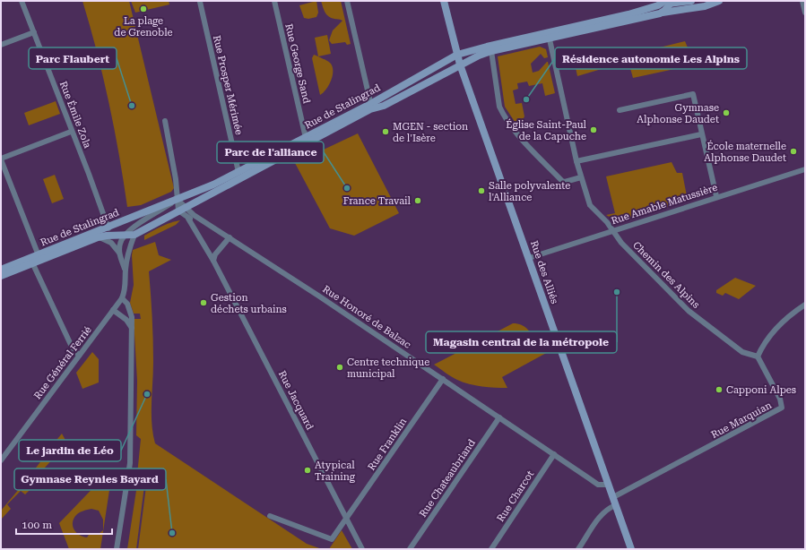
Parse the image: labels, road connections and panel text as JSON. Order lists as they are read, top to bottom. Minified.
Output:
{"streets":{"street":["Rue George Sand","Rue Prosper Mérimée","Rue de Stalingrad","Rue Émile Zola","Rue Amable Matussière","Rue des Alliés","Chemin des Alpins","Rue Honoré de Balzac","Rue Général Ferrié","Rue Jacquard","Rue Marquian","Rue Franklin","Rue Chateaubriand","Rue Charcot"]},"crossings":[["Rue George Sand","Rue de Stalingrad"],["Rue Prosper Mérimée","Rue de Stalingrad"],["Rue de Stalingrad","Rue Émile Zola"],["Rue de Stalingrad","Rue des Alliés"],["Rue de Stalingrad","Rue Honoré de Balzac"],["Rue de Stalingrad","Rue Général Ferrié"],["Rue Amable Matussière","Rue des Alliés"],["Rue Amable Matussière","Chemin des Alpins"],["Rue des Alliés","Rue Honoré de Balzac"],["Rue des Alliés","Rue Marquian"],["Chemin des Alpins","Rue Marquian"],["Rue Honoré de Balzac","Rue Jacquard"],["Rue Honoré de Balzac","Rue Franklin"],["Rue Honoré de Balzac","Rue Chateaubriand"],["Rue Honoré de Balzac","Rue Charcot"],["Rue Jacquard","Rue Franklin"]],"places":["La plage de Grenoble","Résidence autonomie Les Alpins","Parc Flaubert","Gymnase Alphonse Daudet","Église Saint-Paul de la Capuche","MGEN - section de l'Isère","École maternelle Alphonse Daudet","Parc de l'alliance","Salle polyvalente l'Alliance","France Travail","Magasin central de la métropole","Gestion déchets urbains","Centre technique municipal","Capponi Alpes","Le jardin de Léo","Atypical Training","Gymnase Reynies Bayard"],"scale_bar":"100 m"}
